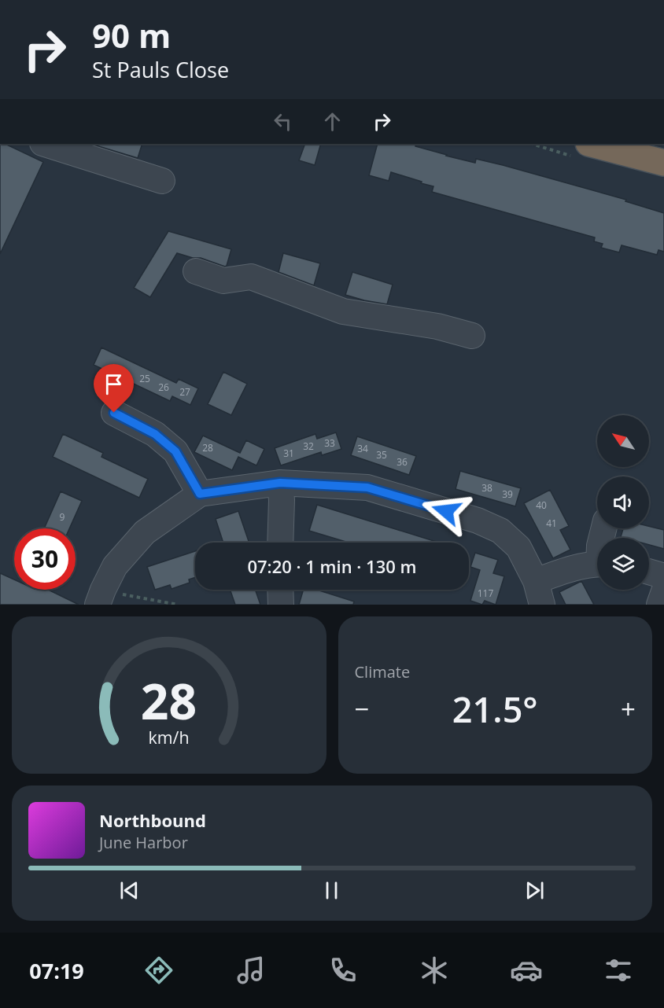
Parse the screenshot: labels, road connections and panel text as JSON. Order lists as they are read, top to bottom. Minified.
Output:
{"house_numbers":["25","26","27","33","32","28","34","31","35","36","38","39","40","9","41","117"],"north":"top left","page":{"turn":["90 m","St Pauls Close"],"limit":"30","trip":"07:20 · 1 min · 130 m","tile":"Climate","heat":["−","21.5°","+"],"song":["Northbound","June Harbor"],"tabs":"07:19","gauge":["28","km/h"]}}
